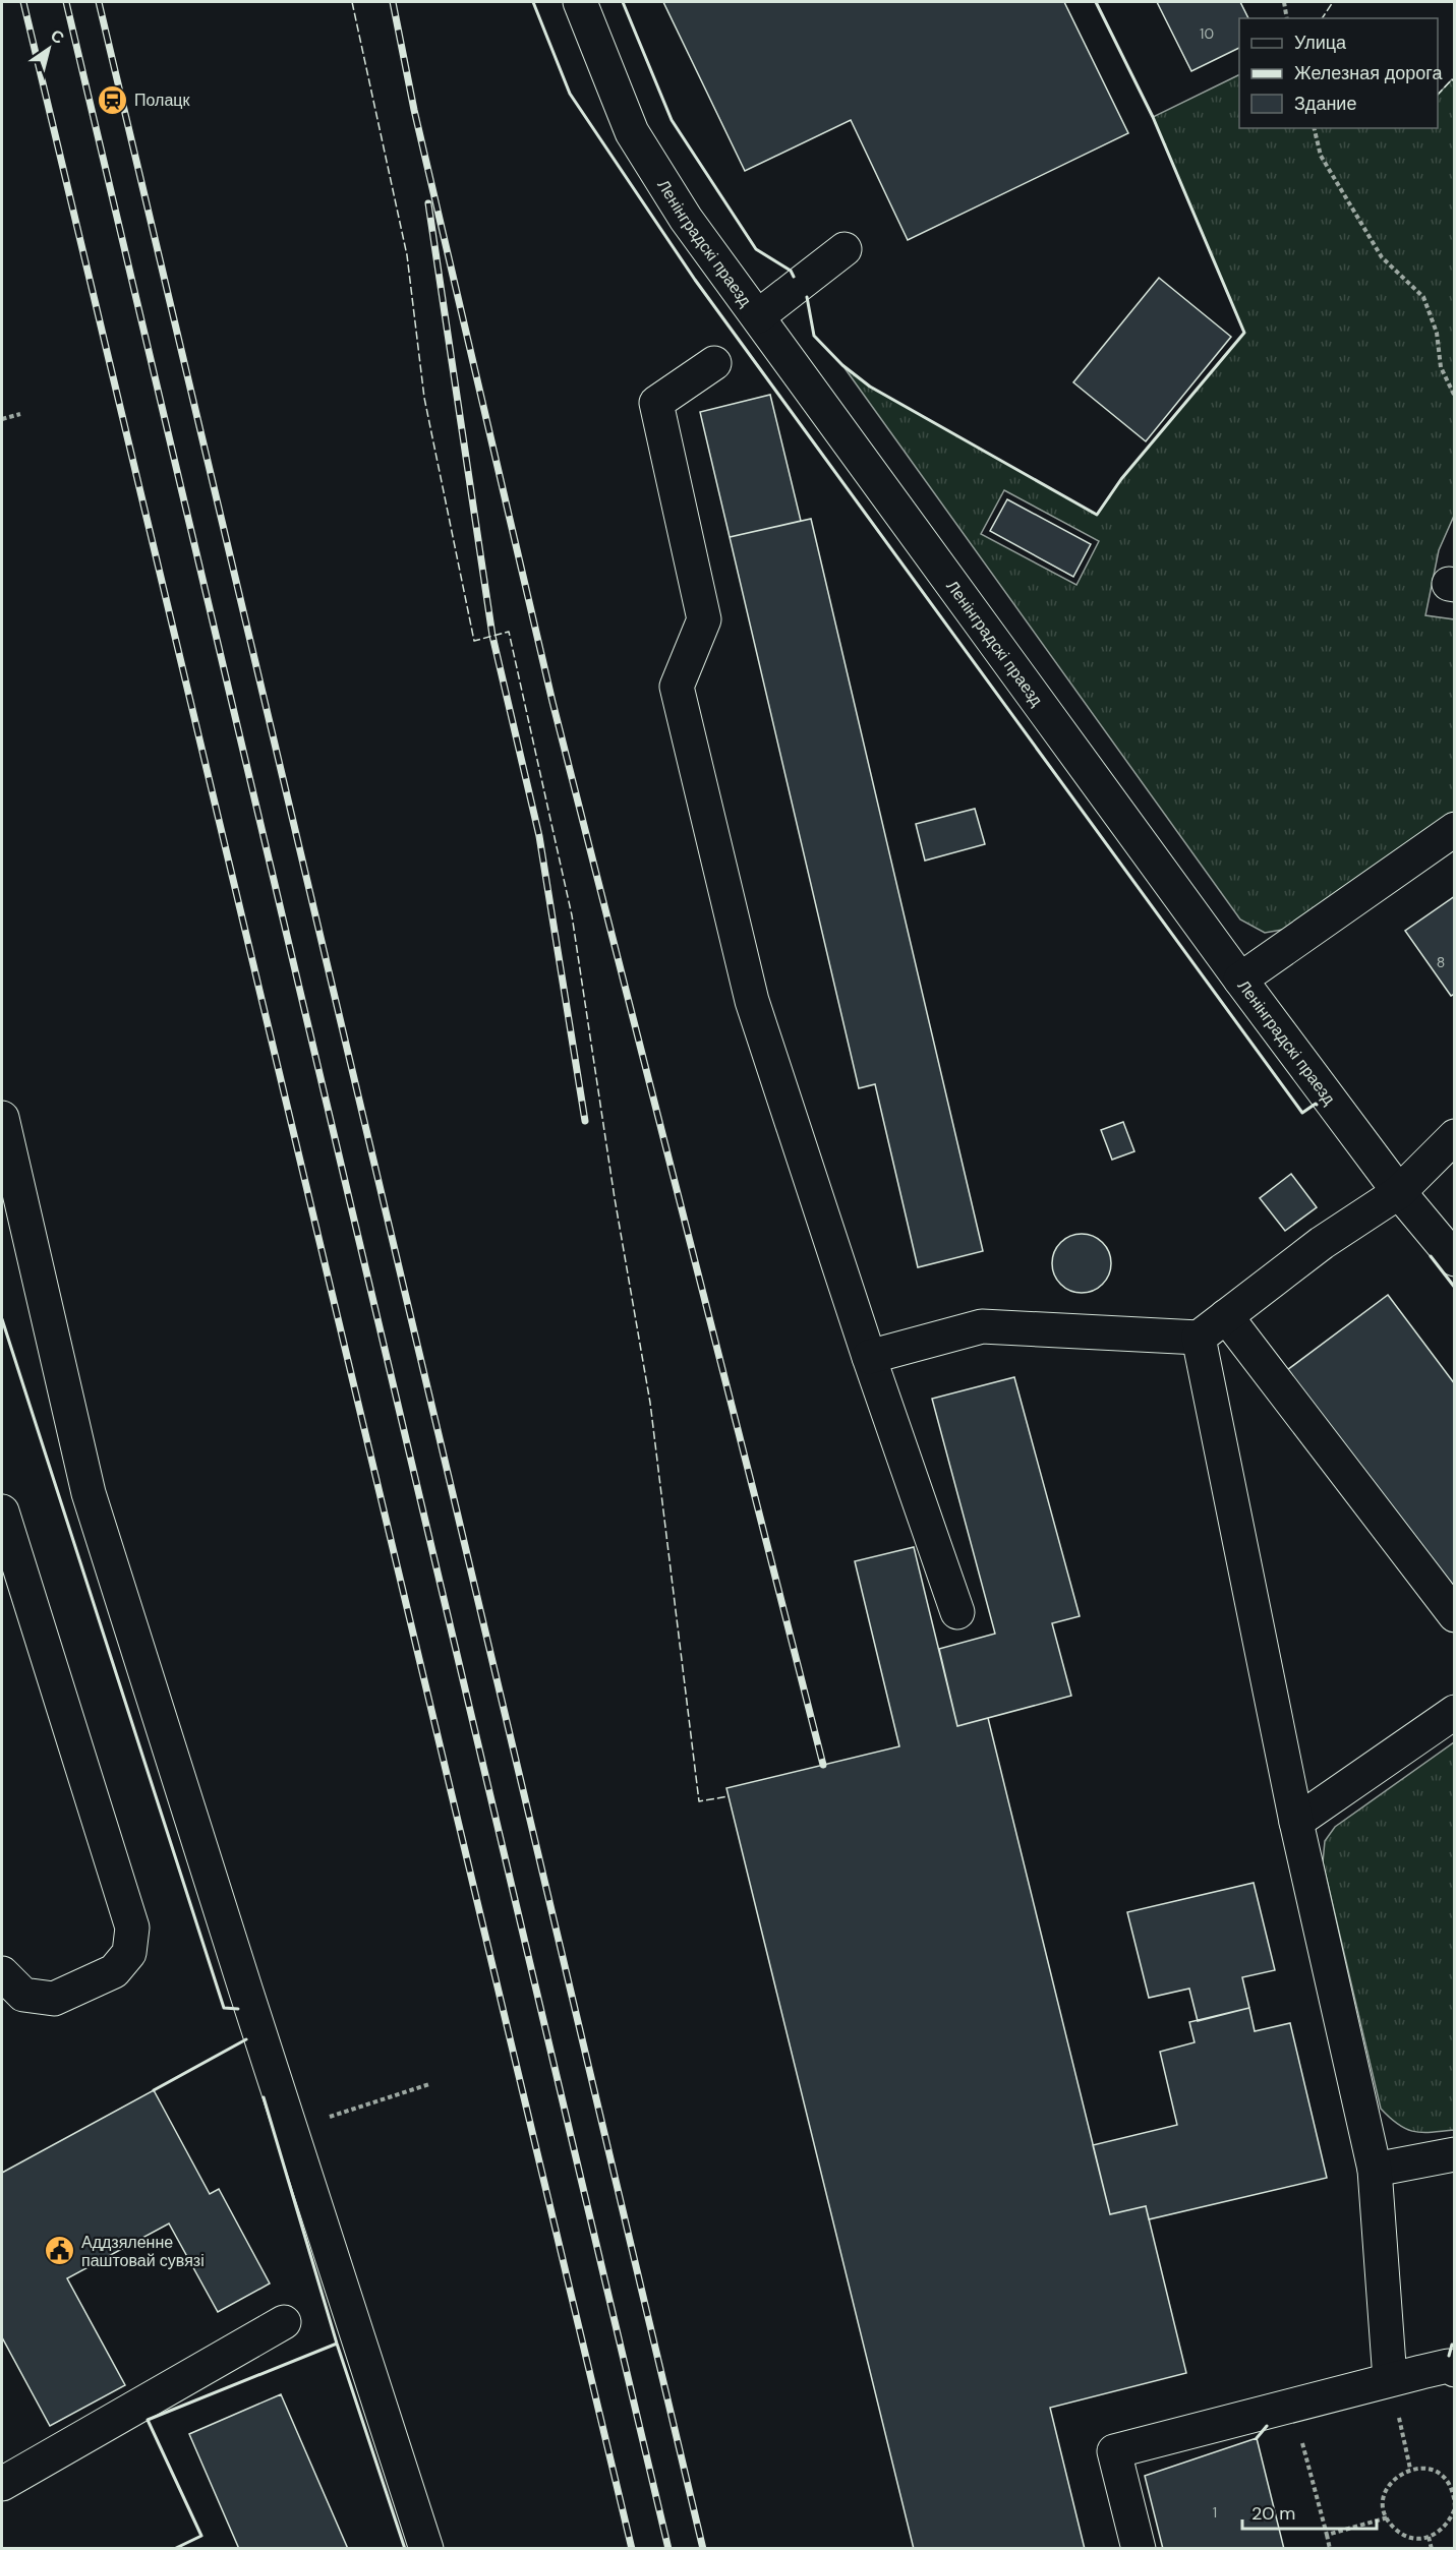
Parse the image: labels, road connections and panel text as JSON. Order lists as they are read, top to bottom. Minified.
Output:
{"streets":{"street":["Ленінградскі праезд"]},"places":{"station":["Полацк"],"public building":["Аддзяленне паштовай сувязі"]},"house_numbers":["10","8","1"],"legend":["Улица","Железная дорога","Здание"],"scale_bar":"20 m","north":"top right"}
